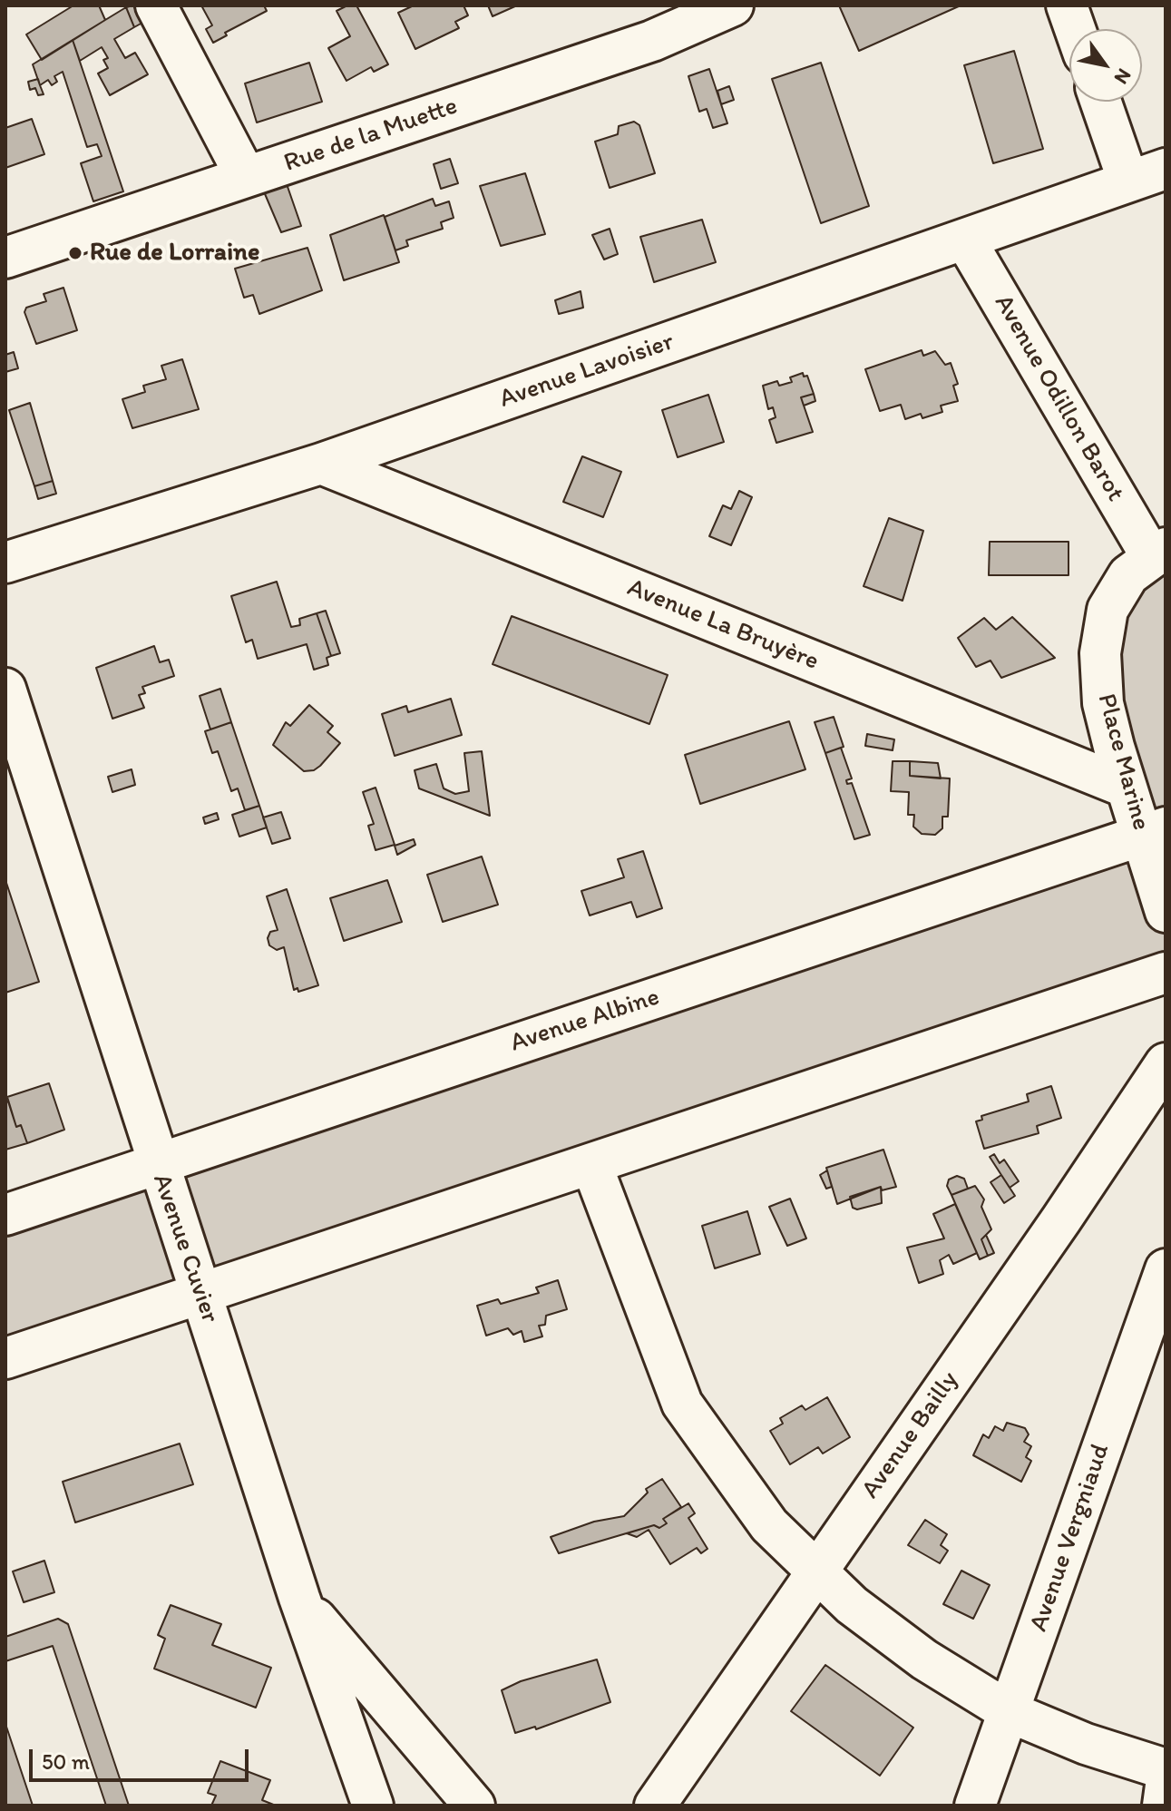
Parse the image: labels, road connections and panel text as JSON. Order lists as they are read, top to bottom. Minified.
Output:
{"streets":{"street":["Rue de la Muette","Avenue Lavoisier","Avenue Odillon Barot","Avenue La Bruyère","Place Marine","Avenue Albine","Avenue Cuvier","Avenue Bailly","Avenue Vergniaud"]},"crossings":[["Avenue Lavoisier","Avenue Odillon Barot"],["Avenue Lavoisier","Avenue La Bruyère"],["Avenue Odillon Barot","Place Marine"],["Avenue La Bruyère","Place Marine"],["Place Marine","Avenue Albine"],["Avenue Albine","Avenue Cuvier"]],"places":["Rue de Lorraine"],"scale_bar":"50 m","north":"bottom right"}
